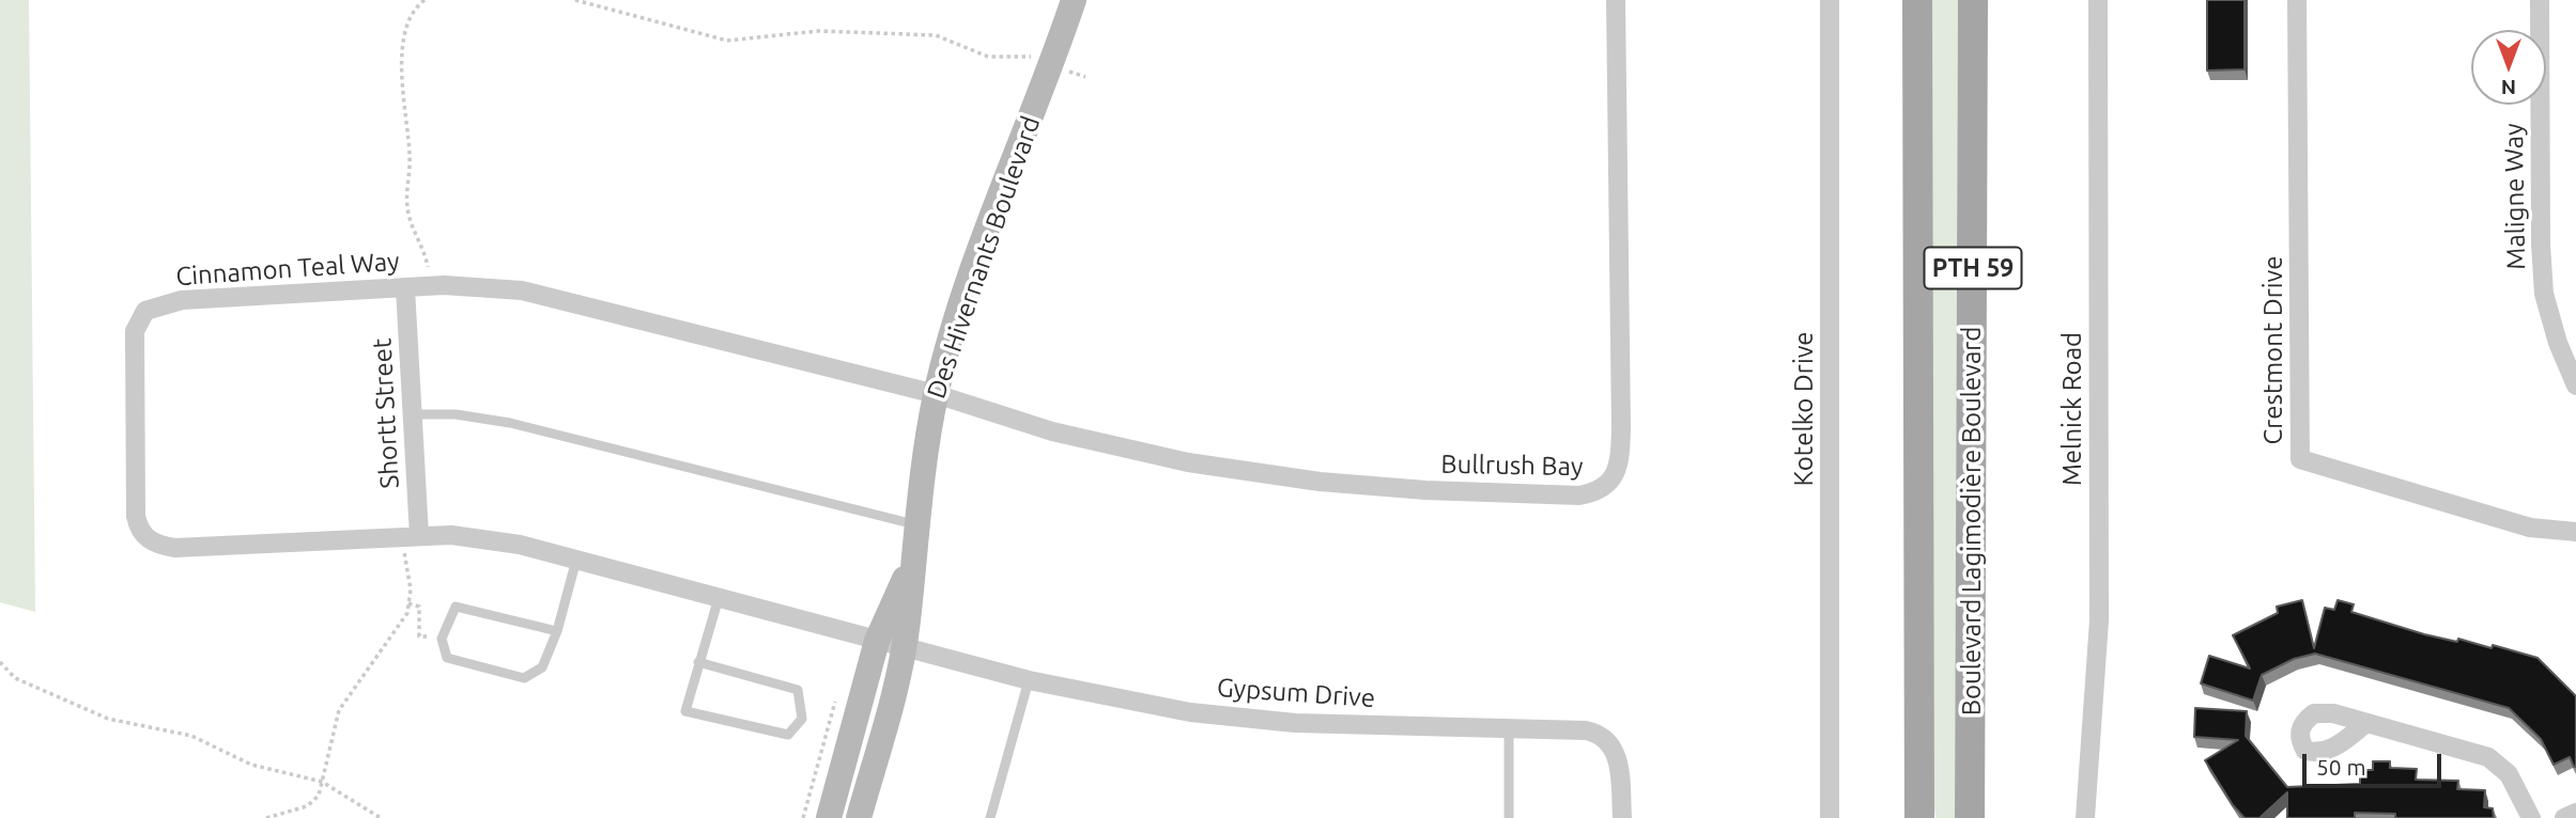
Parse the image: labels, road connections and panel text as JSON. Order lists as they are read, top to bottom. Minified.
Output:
{"streets":{"main road":["PTH 59","Boulevard Lagimodière Boulevard"],"street":["Maligne Way","Des Hivernants Boulevard","Cinnamon Teal Way","Crestmont Drive","Kotelko Drive","Melnick Road","Shortt Street","Bullrush Bay","Gypsum Drive"]},"crossings":[["Des Hivernants Boulevard","Cinnamon Teal Way"],["Des Hivernants Boulevard","Bullrush Bay"],["Des Hivernants Boulevard","Gypsum Drive"],["Cinnamon Teal Way","Shortt Street"],["Cinnamon Teal Way","Bullrush Bay"],["Cinnamon Teal Way","Gypsum Drive"]],"scale_bar":"50 m","north":"bottom"}
